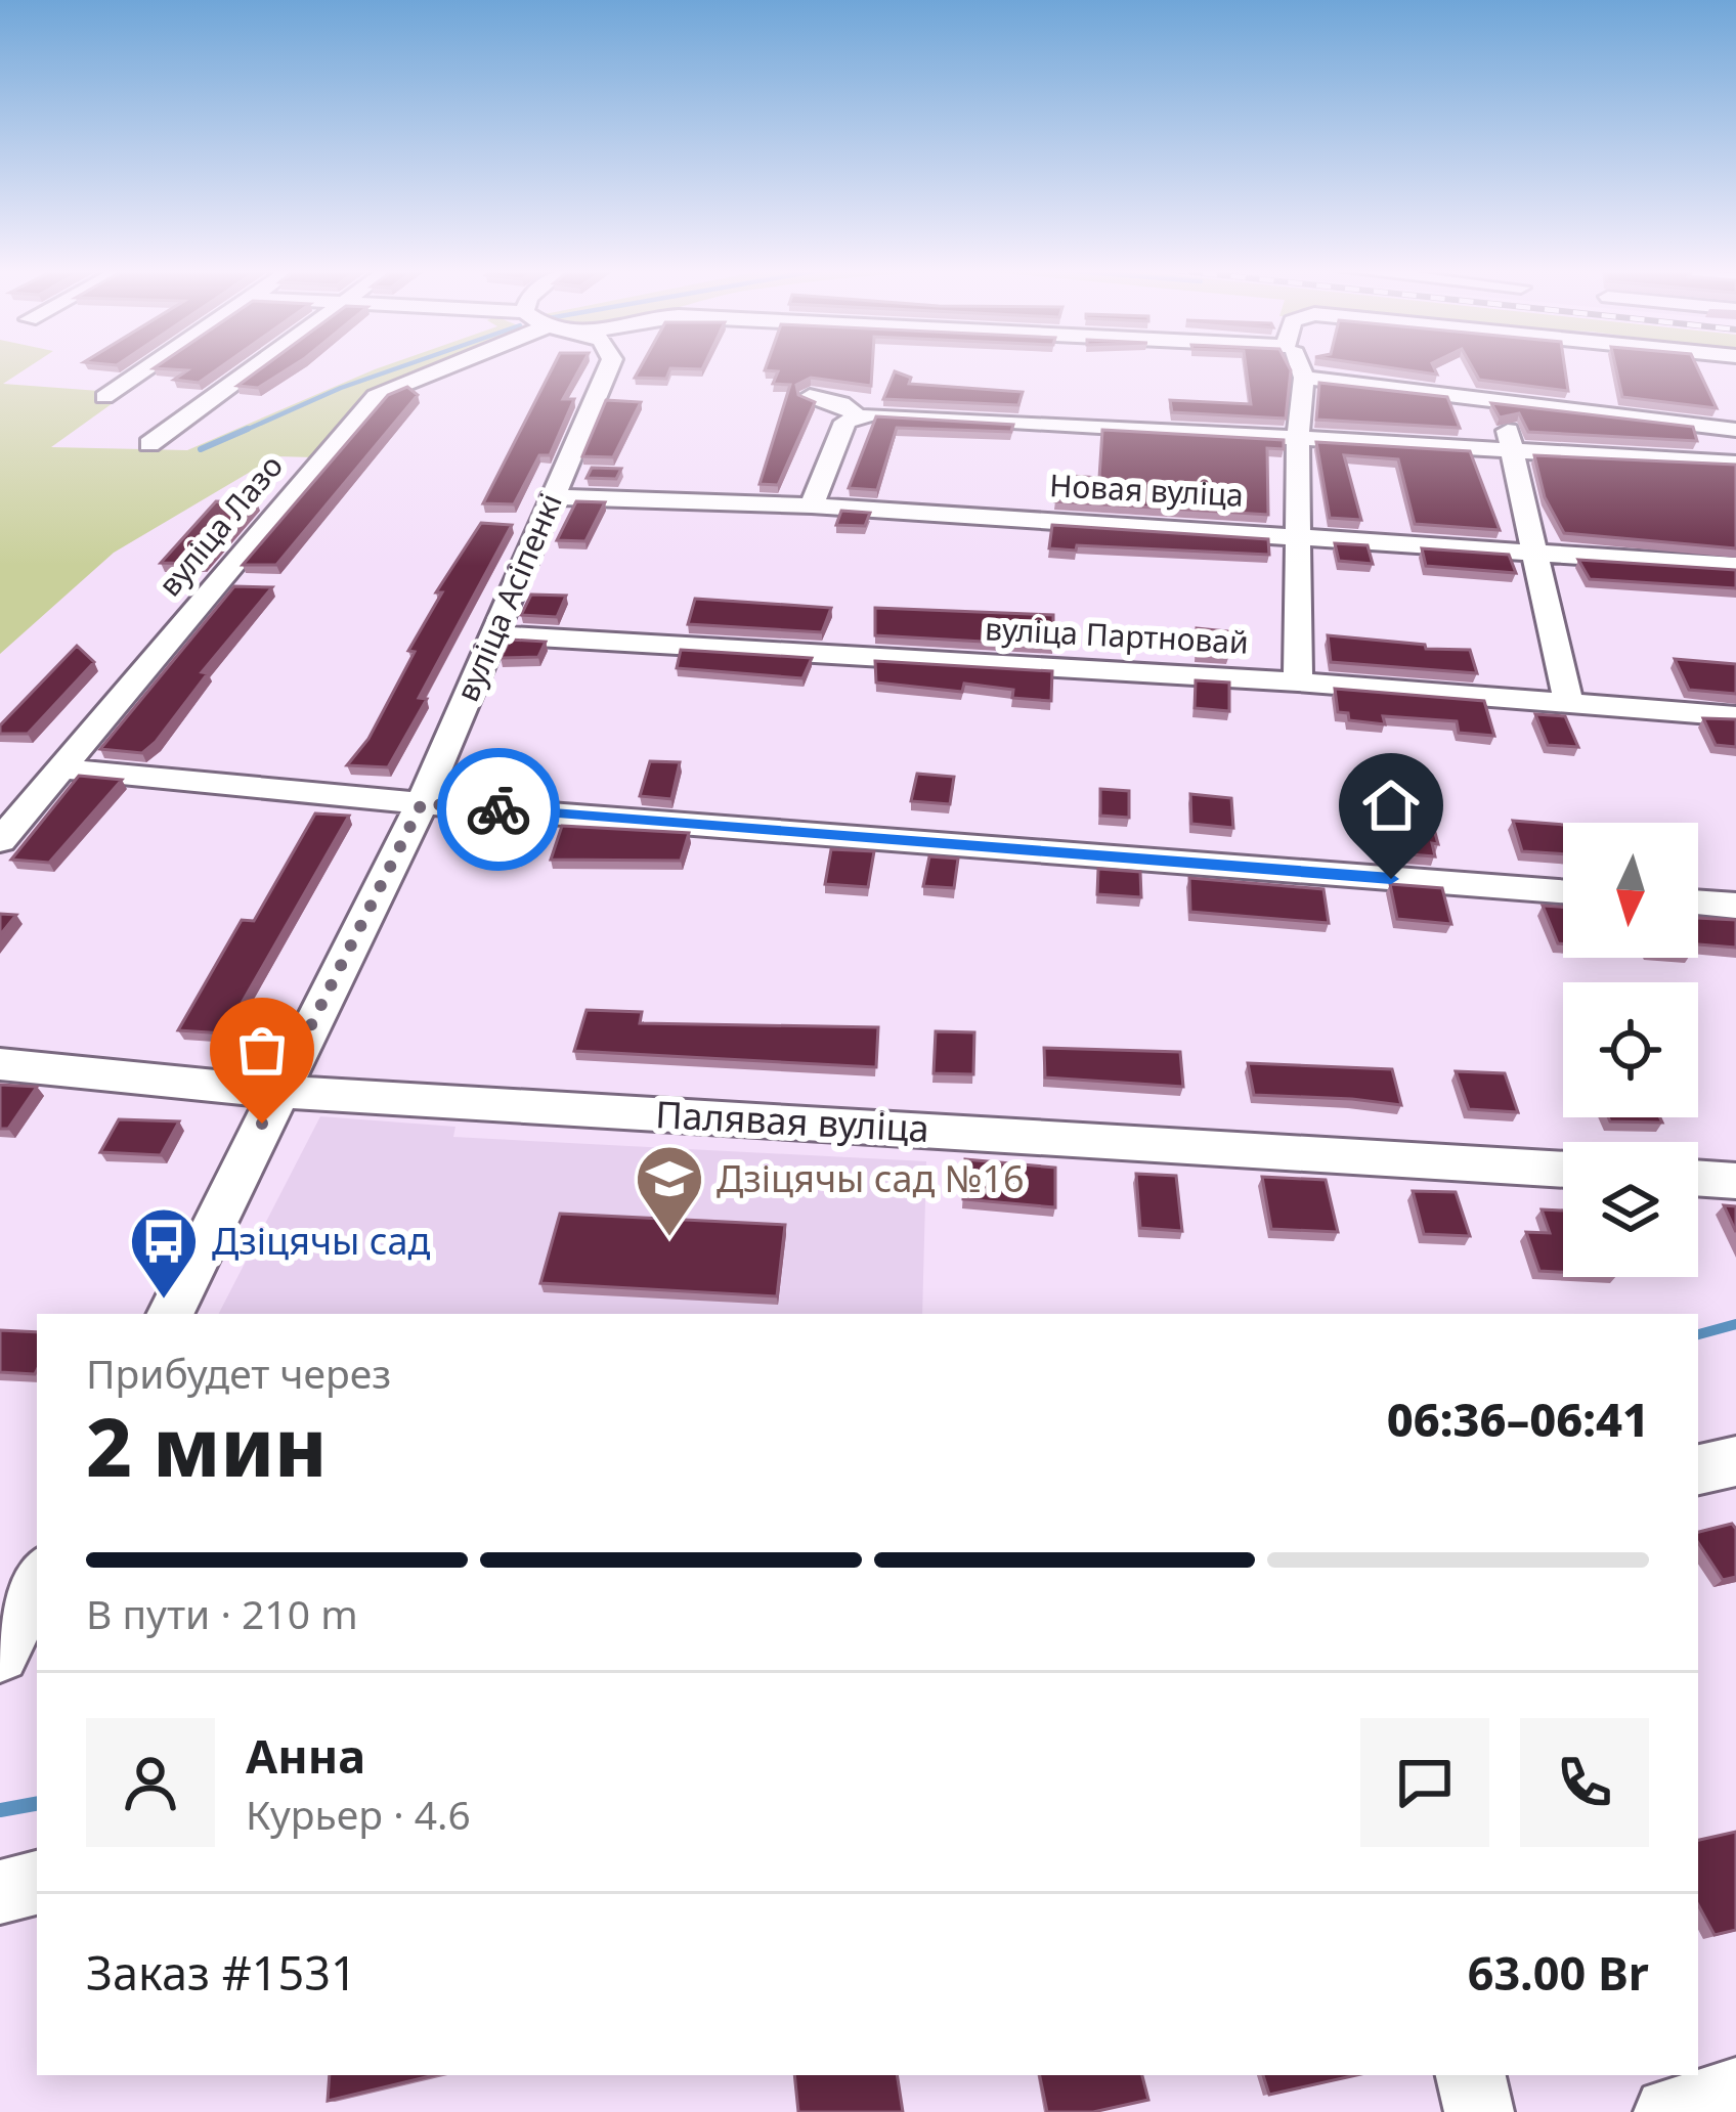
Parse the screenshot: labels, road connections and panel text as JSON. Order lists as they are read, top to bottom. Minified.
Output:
{"streets":{"street":["Новая вуліца","вуліца Лазо","вуліца Асіпенкі","вуліца Партновай","Палявая вуліца"]},"crossings":[["Новая вуліца","вуліца Асіпенкі"],["вуліца Асіпенкі","вуліца Партновай"],["вуліца Асіпенкі","Палявая вуліца"]],"places":{"school or university":["Дзіцячы сад №16"],"bus stop":["Дзіцячы сад"]},"north":"bottom","page":{"heading":["2 мин","Прибудет через","06:36–06:41"],"panel":["Анна","Курьер · 4.6","Заказ #1531","63.00 Br"],"bar":"В пути · 210 m"}}
